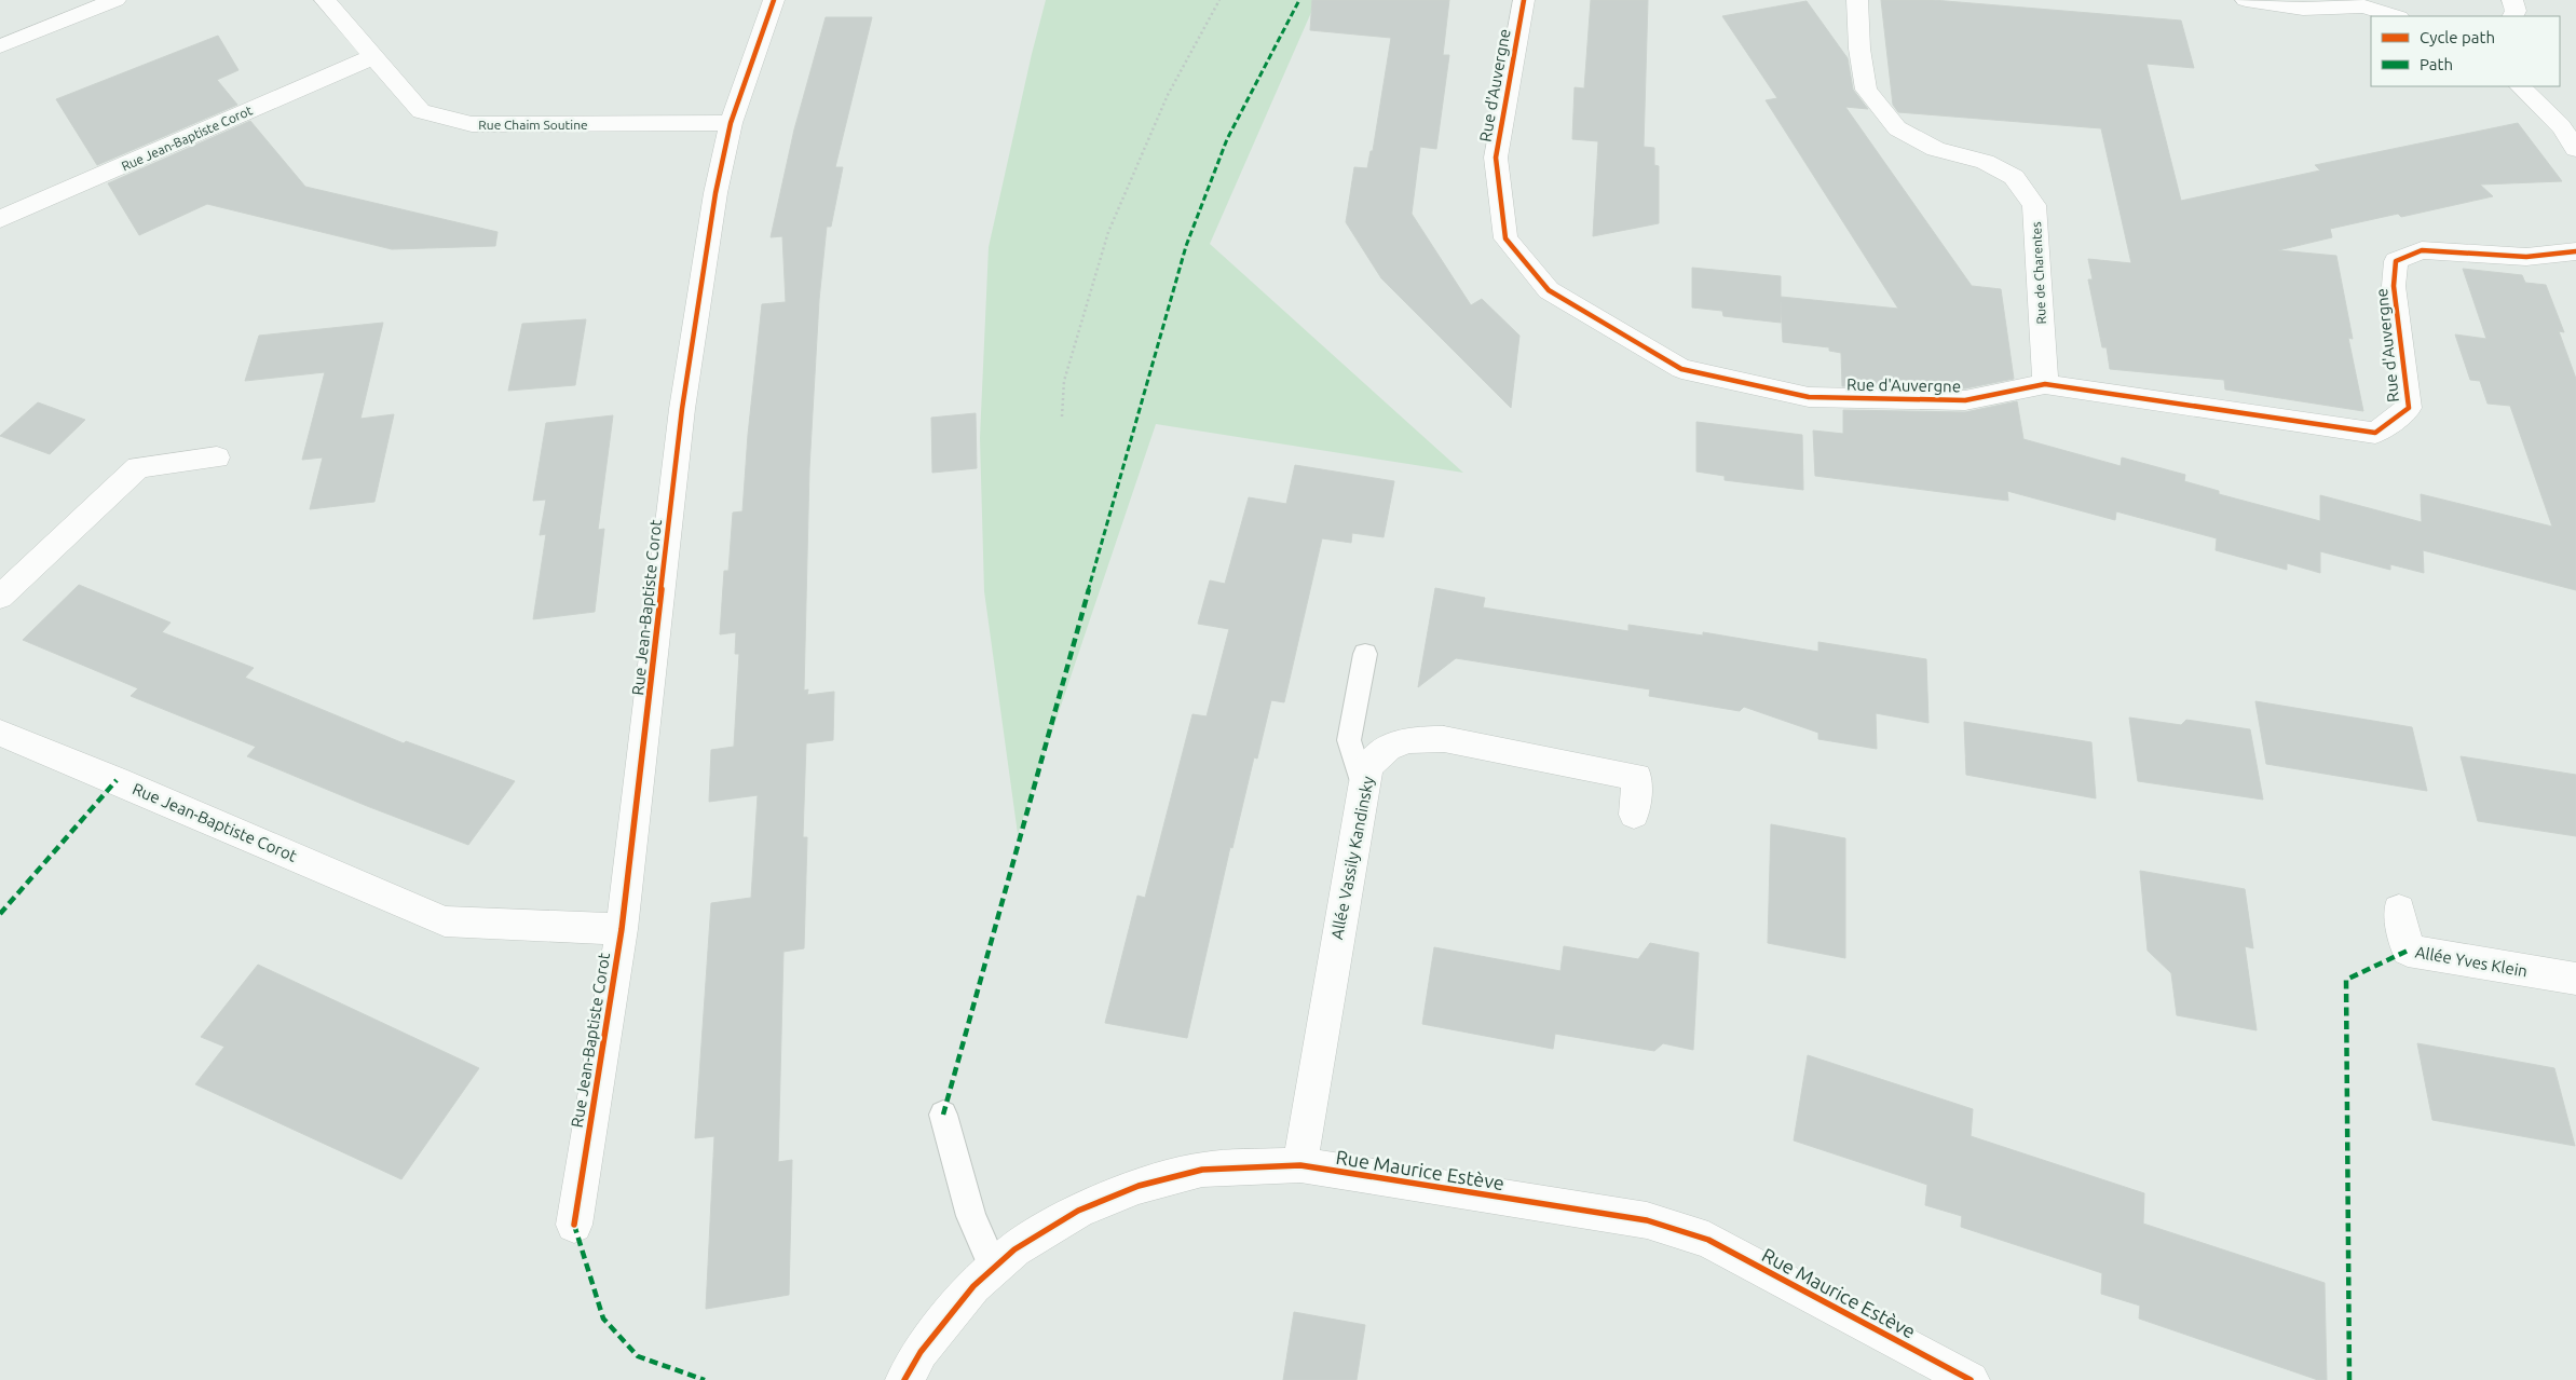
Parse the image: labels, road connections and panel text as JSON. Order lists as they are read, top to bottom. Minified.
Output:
{"streets":{"street":["Rue d'Auvergne","Rue Chaim Soutine","Rue Jean-Baptiste Corot","Rue de Charentes","Allée Vassily Kandinsky","Allée Yves Klein","Rue Maurice Estève"]},"crossings":[["Rue d'Auvergne","Rue de Charentes"],["Rue Chaim Soutine","Rue Jean-Baptiste Corot"],["Allée Vassily Kandinsky","Rue Maurice Estève"]],"legend":["Cycle path","Path"]}
